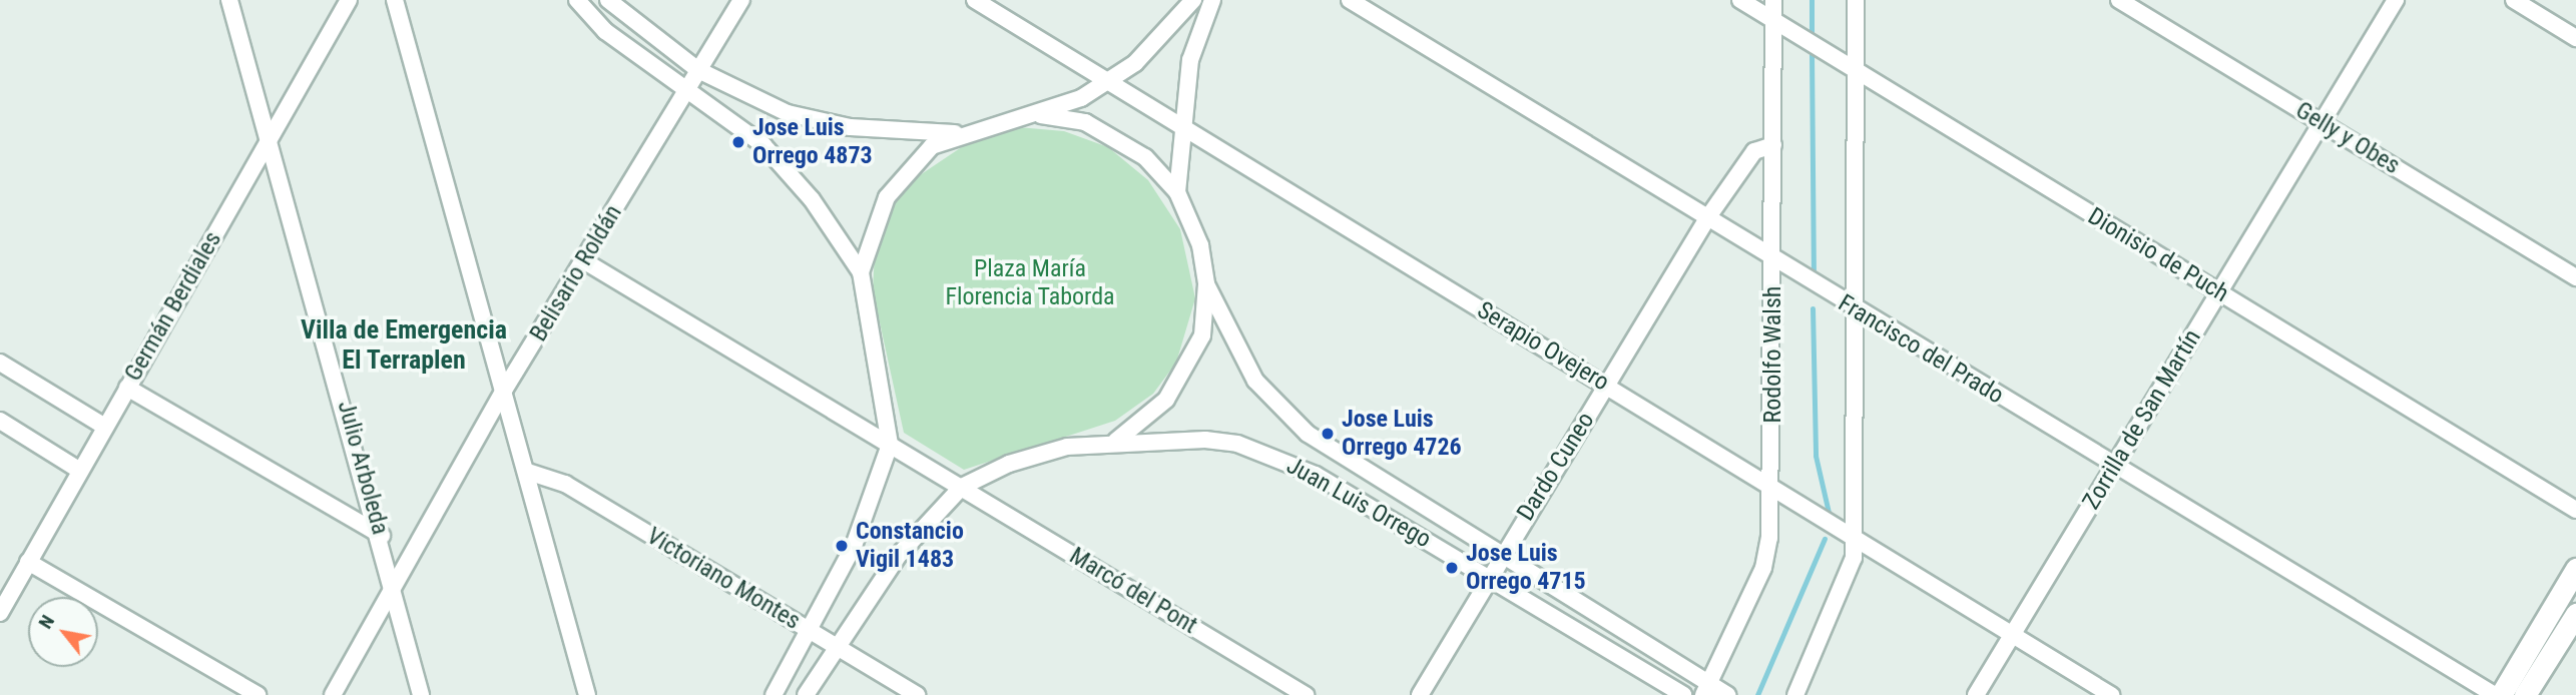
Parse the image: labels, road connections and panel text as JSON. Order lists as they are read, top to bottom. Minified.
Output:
{"streets":{"street":["Gelly y Obes","Dionisio de Puch","Belisario Roldán","Germán Berdiales","Serapio Ovejero","Francisco del Prado","Rodolfo Walsh","Zorrilla de San Martín","Dardo Cuneo","Julio Arboleda","Juan Luis Orrego","Victoriano Montes","Marcó del Pont"]},"crossings":[["Gelly y Obes","Zorrilla de San Martín"],["Dionisio de Puch","Rodolfo Walsh"],["Dionisio de Puch","Zorrilla de San Martín"],["Belisario Roldán","Julio Arboleda"],["Germán Berdiales","Julio Arboleda"],["Serapio Ovejero","Rodolfo Walsh"],["Serapio Ovejero","Zorrilla de San Martín"],["Serapio Ovejero","Dardo Cuneo"],["Francisco del Prado","Rodolfo Walsh"],["Francisco del Prado","Zorrilla de San Martín"],["Francisco del Prado","Dardo Cuneo"],["Rodolfo Walsh","Dardo Cuneo"],["Rodolfo Walsh","Juan Luis Orrego"],["Dardo Cuneo","Juan Luis Orrego"],["Juan Luis Orrego","Marcó del Pont"]],"districts":["Villa de Emergencia El Terraplen"],"parks":["Plaza María Florencia Taborda"],"places":["Jose Luis Orrego 4873","Jose Luis Orrego 4726","Constancio Vigil 1483","Jose Luis Orrego 4715"],"north":"top left"}
